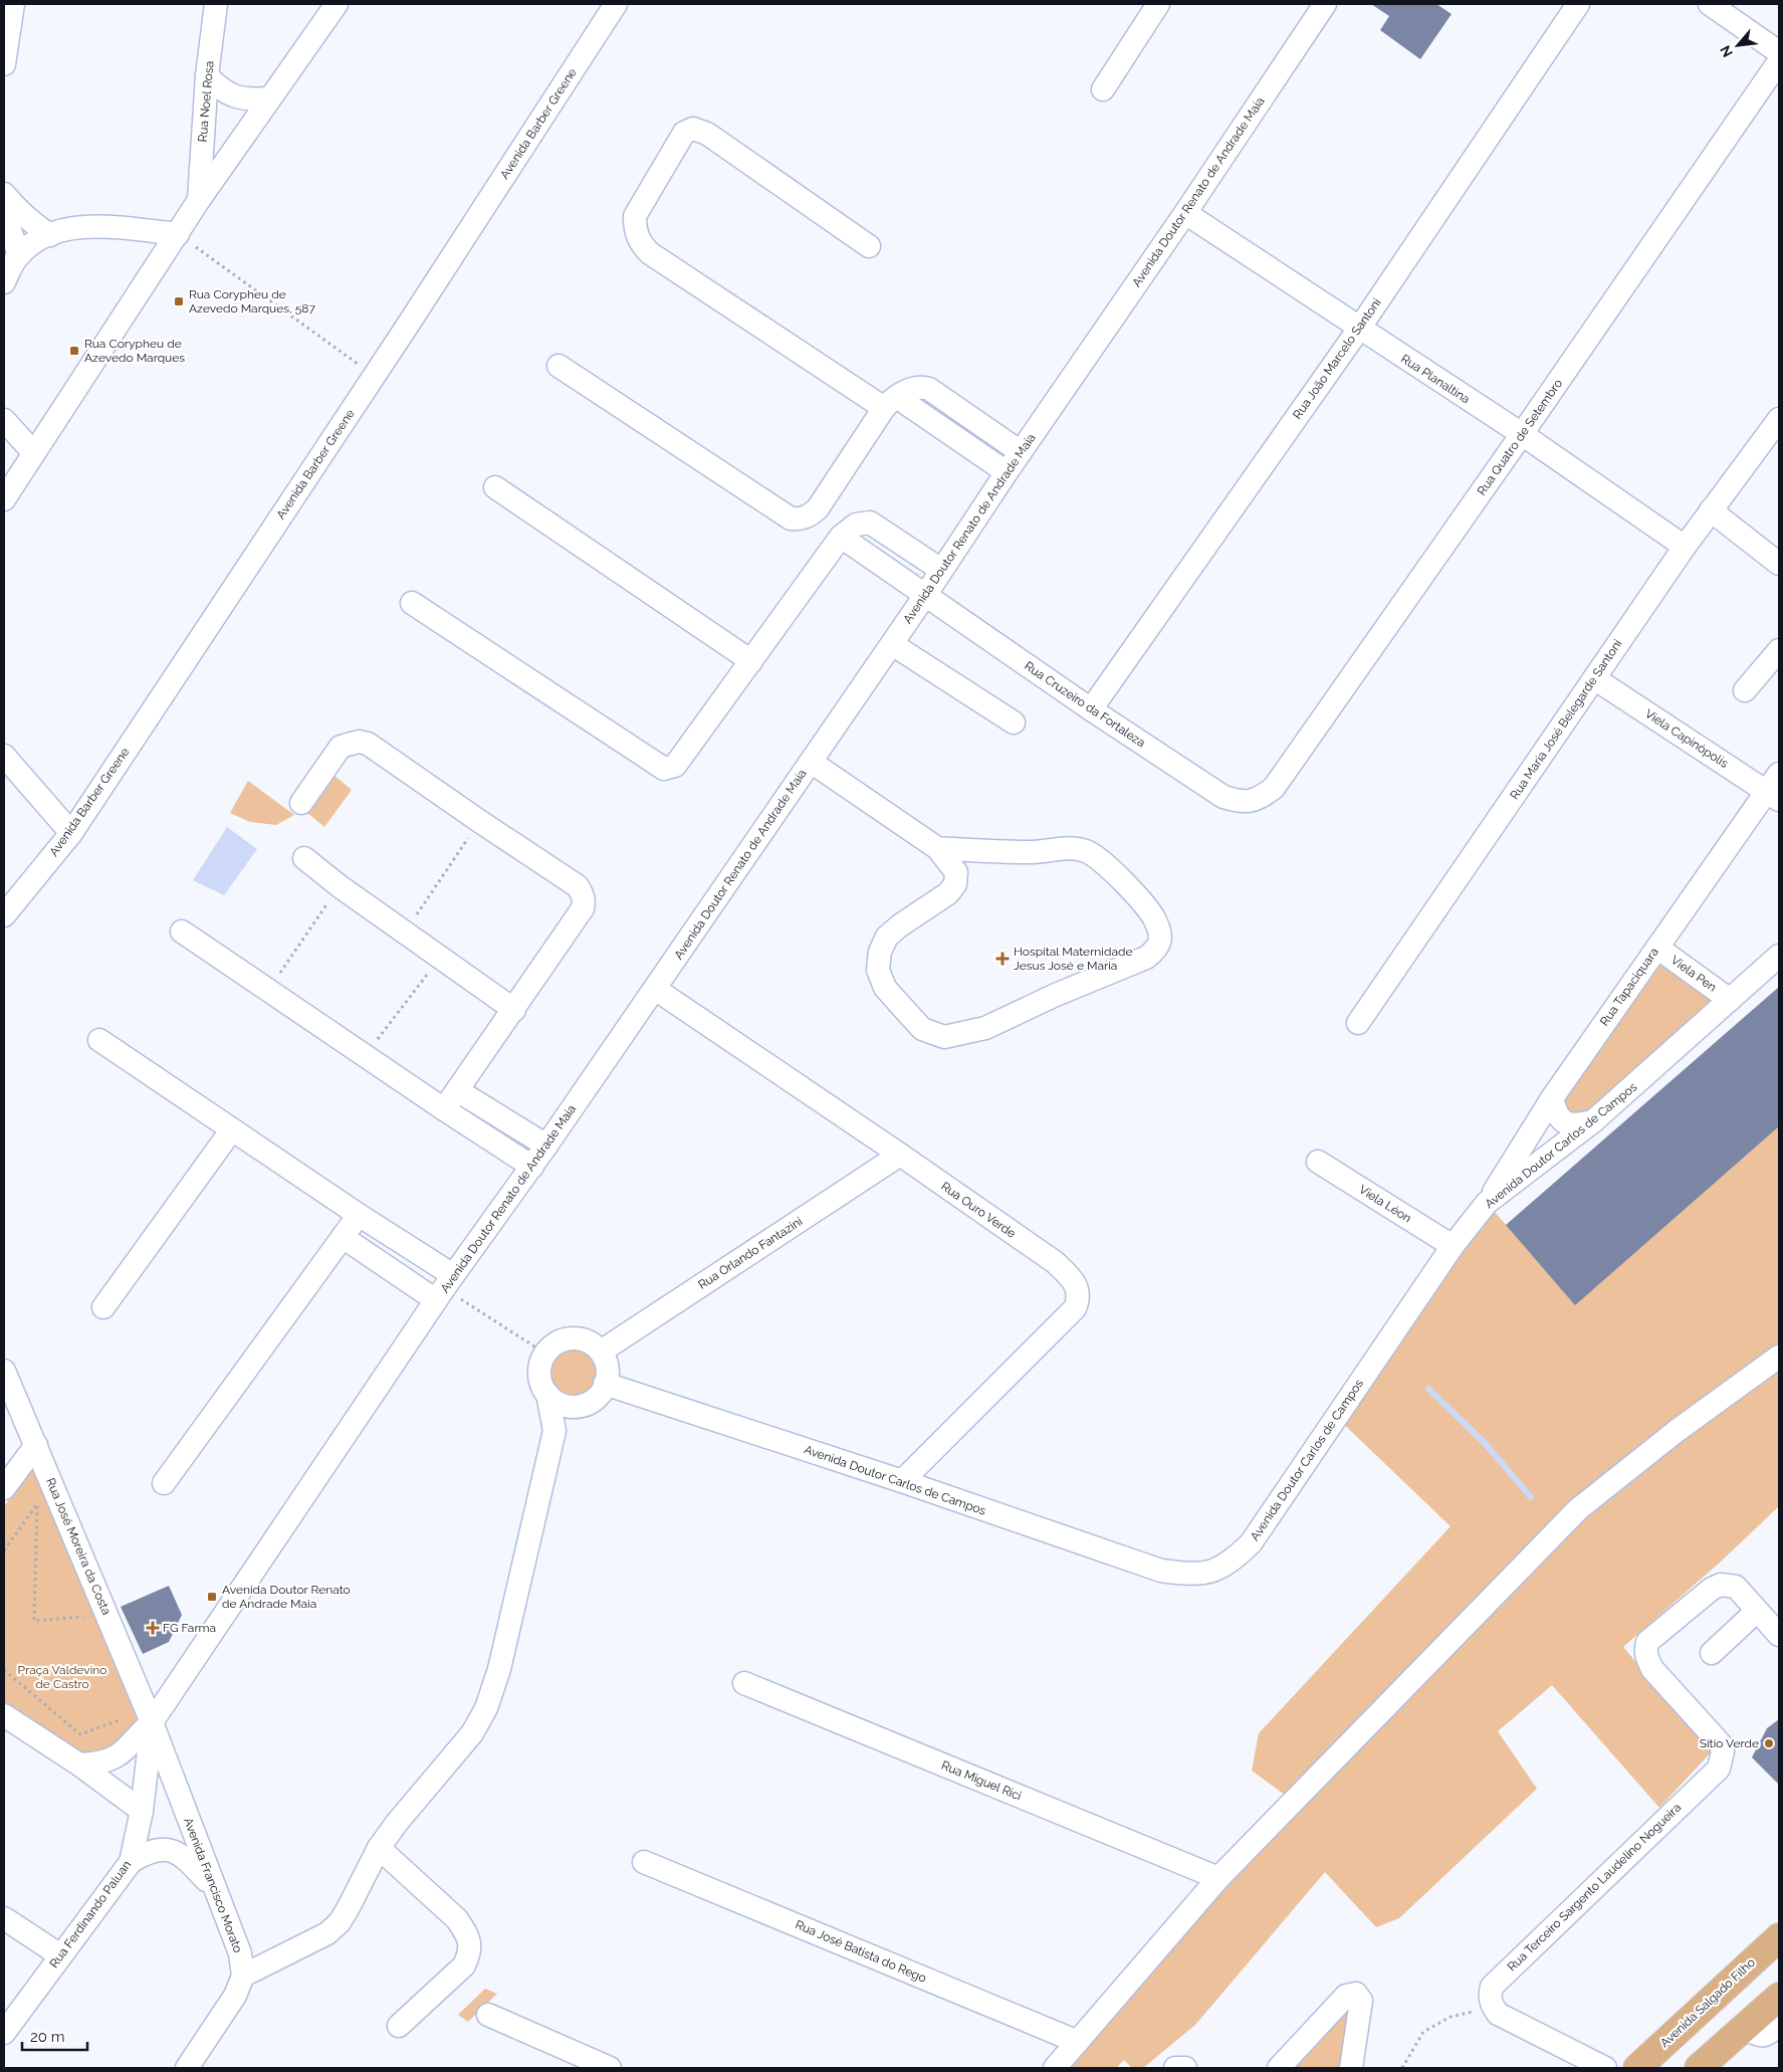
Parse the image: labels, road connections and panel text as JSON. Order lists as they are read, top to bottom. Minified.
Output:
{"streets":{"main road":["Avenida Salgado Filho"],"street":["Rua Noel Rosa","Avenida Barber Greene","Avenida Doutor Renato de Andrade Maia","Rua João Marcelo Santoni","Rua Planaltina","Rua Quatro de Setembro","Rua Cruzeiro da Fortaleza","Rua Maria José Belegarde Santoni","Viela Capinópolis","Viela Pen","Rua Tapaciquara","Avenida Doutor Carlos de Campos","Viela Léon","Rua Ouro Verde","Rua Orlando Fantazini","Rua José Moreira da Costa","Rua Miguel Rici","Avenida Francisco Morato","Rua Terceiro Sargento Laudelino Nogueira","Rua Ferdinando Paluan","Rua José Batista do Rego"]},"crossings":[["Avenida Doutor Renato de Andrade Maia","Rua Planaltina"],["Avenida Doutor Renato de Andrade Maia","Rua Cruzeiro da Fortaleza"],["Avenida Doutor Renato de Andrade Maia","Rua Ouro Verde"],["Avenida Doutor Renato de Andrade Maia","Rua José Moreira da Costa"],["Avenida Doutor Renato de Andrade Maia","Avenida Francisco Morato"],["Avenida Doutor Renato de Andrade Maia","Rua Ferdinando Paluan"],["Rua João Marcelo Santoni","Rua Planaltina"],["Rua João Marcelo Santoni","Rua Cruzeiro da Fortaleza"],["Rua Planaltina","Rua Quatro de Setembro"],["Rua Planaltina","Rua Maria José Belegarde Santoni"],["Rua Quatro de Setembro","Rua Cruzeiro da Fortaleza"],["Rua Maria José Belegarde Santoni","Viela Capinópolis"],["Viela Capinópolis","Rua Tapaciquara"],["Viela Pen","Rua Tapaciquara"],["Viela Pen","Avenida Doutor Carlos de Campos"],["Rua Tapaciquara","Avenida Doutor Carlos de Campos"],["Avenida Doutor Carlos de Campos","Viela Léon"],["Avenida Doutor Carlos de Campos","Rua Ouro Verde"],["Avenida Doutor Carlos de Campos","Rua Orlando Fantazini"],["Rua Ouro Verde","Rua Orlando Fantazini"],["Rua José Moreira da Costa","Avenida Francisco Morato"],["Rua José Moreira da Costa","Rua Ferdinando Paluan"],["Avenida Francisco Morato","Rua Ferdinando Paluan"]],"parks":["Praça Valdevino de Castro"],"places":{"transit":["Rua Corypheu de Azevedo Marques, 587","Rua Corypheu de Azevedo Marques","Avenida Doutor Renato de Andrade Maia"],"health":["Hospital Maternidade Jesus José e Maria","FG Farma"],"other":["Sitio Verde"]},"scale_bar":"20 m","north":"bottom left"}
